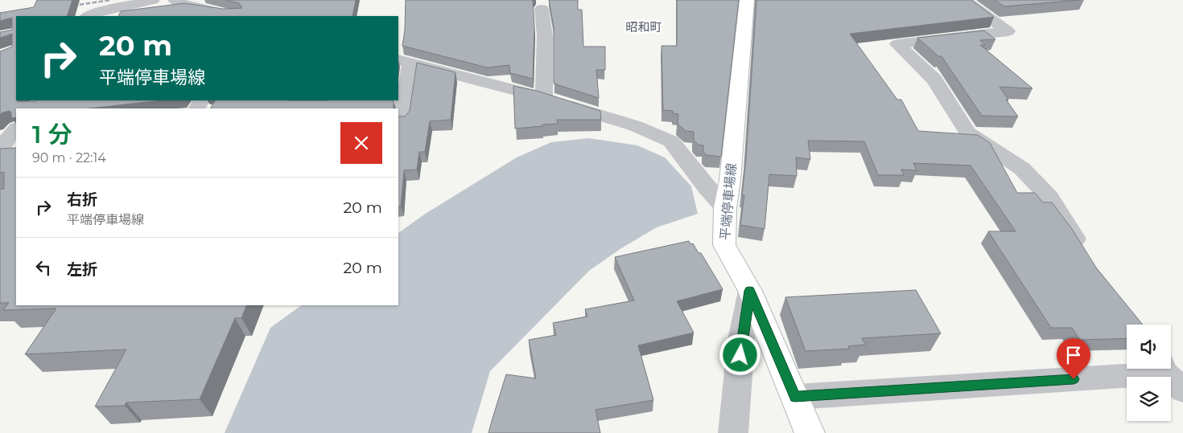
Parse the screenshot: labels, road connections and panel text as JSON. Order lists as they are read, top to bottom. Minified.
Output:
{"streets":{"main road":["平端停車場線"]},"districts":["昭和町"],"page":{"turn":["20 m","平端停車場線"],"heading":["1 分","90 m · 22:14"],"list":[{"name":"右折","note":"平端停車場線","value":"20 m"},{"name":"左折","value":"20 m"}]}}
